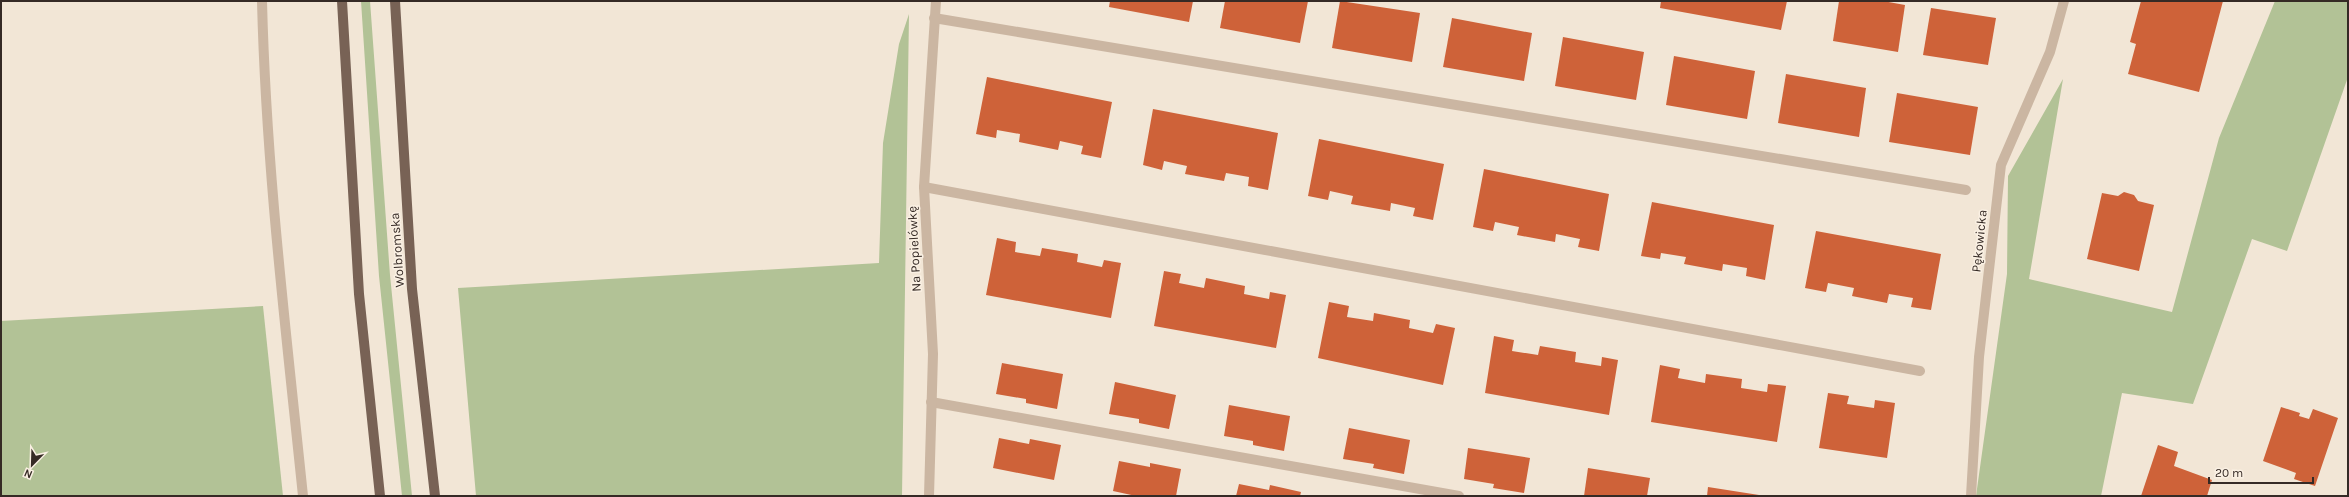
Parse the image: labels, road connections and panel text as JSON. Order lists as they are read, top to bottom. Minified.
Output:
{"streets":{"main road":["Wolbromska"],"street":["Pękowicka","Na Popielówkę"]},"scale_bar":"20 m","north":"bottom left"}
